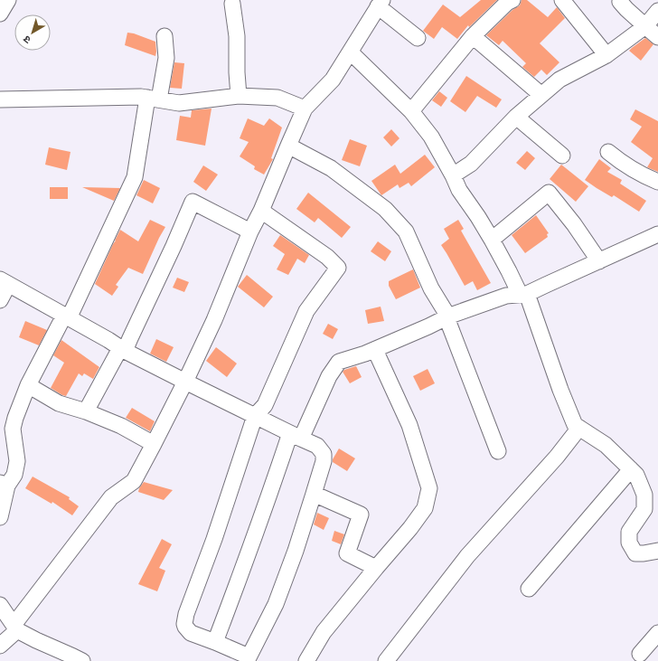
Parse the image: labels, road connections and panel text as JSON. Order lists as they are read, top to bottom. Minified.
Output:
{"north":"bottom left"}
